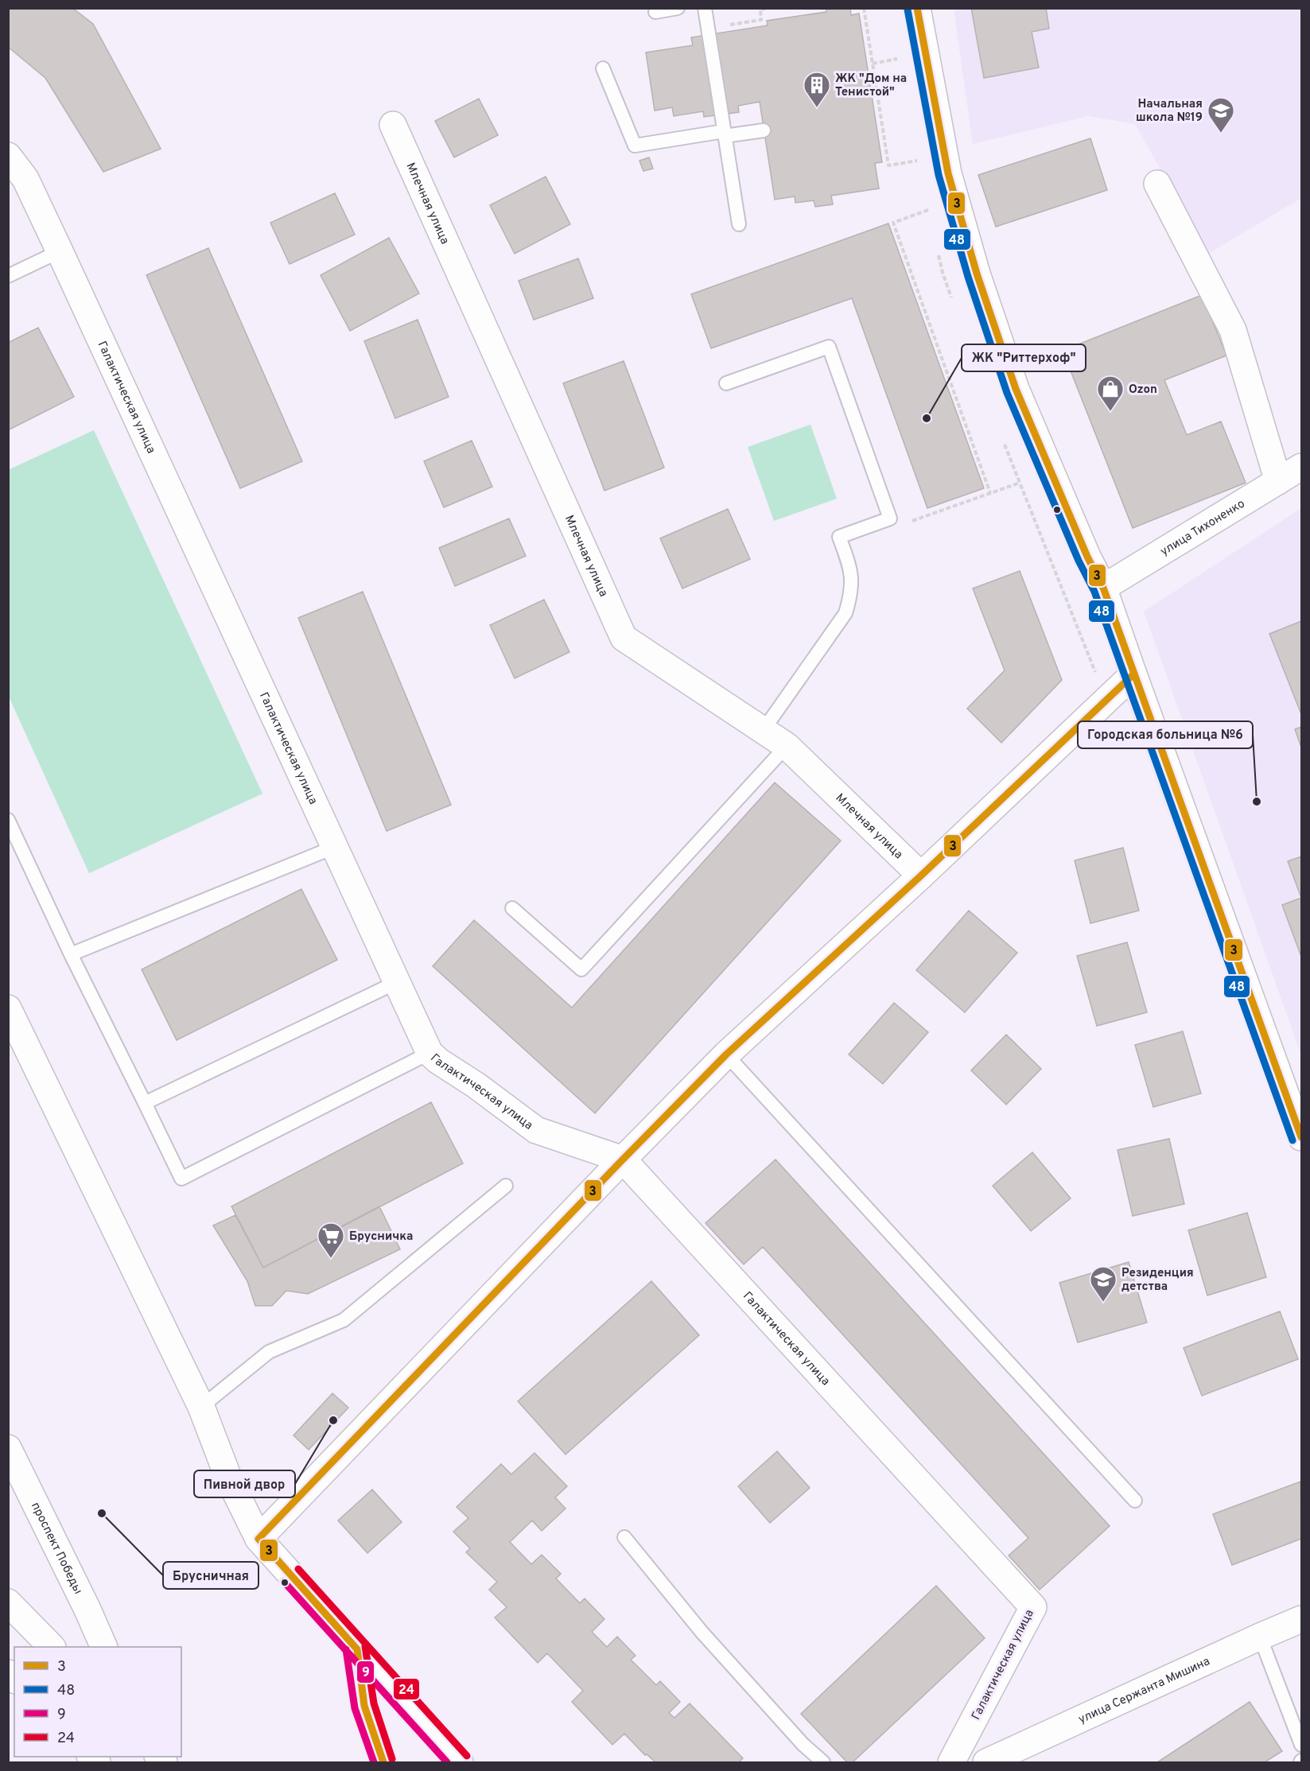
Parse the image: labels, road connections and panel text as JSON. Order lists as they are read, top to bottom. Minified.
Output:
{"streets":{"street":["Млечная улица","Галактическая улица","улица Тихоненко","проспект Победы","улица Сержанта Мишина"]},"places":{"building":["ЖК \"Дом на Тенистой\""],"school or university":["Начальная школа №19","Резиденция детства"],"shop":["Ozon"],"other":["ЖК \"Риттерхоф\"","Городская больница №6","Пивной двор","Брусничная"],"supermarket":["Брусничка"]},"lines":["transit line 3","transit line 48","transit line 24","transit line 9"],"legend":["3","48","9","24"]}
